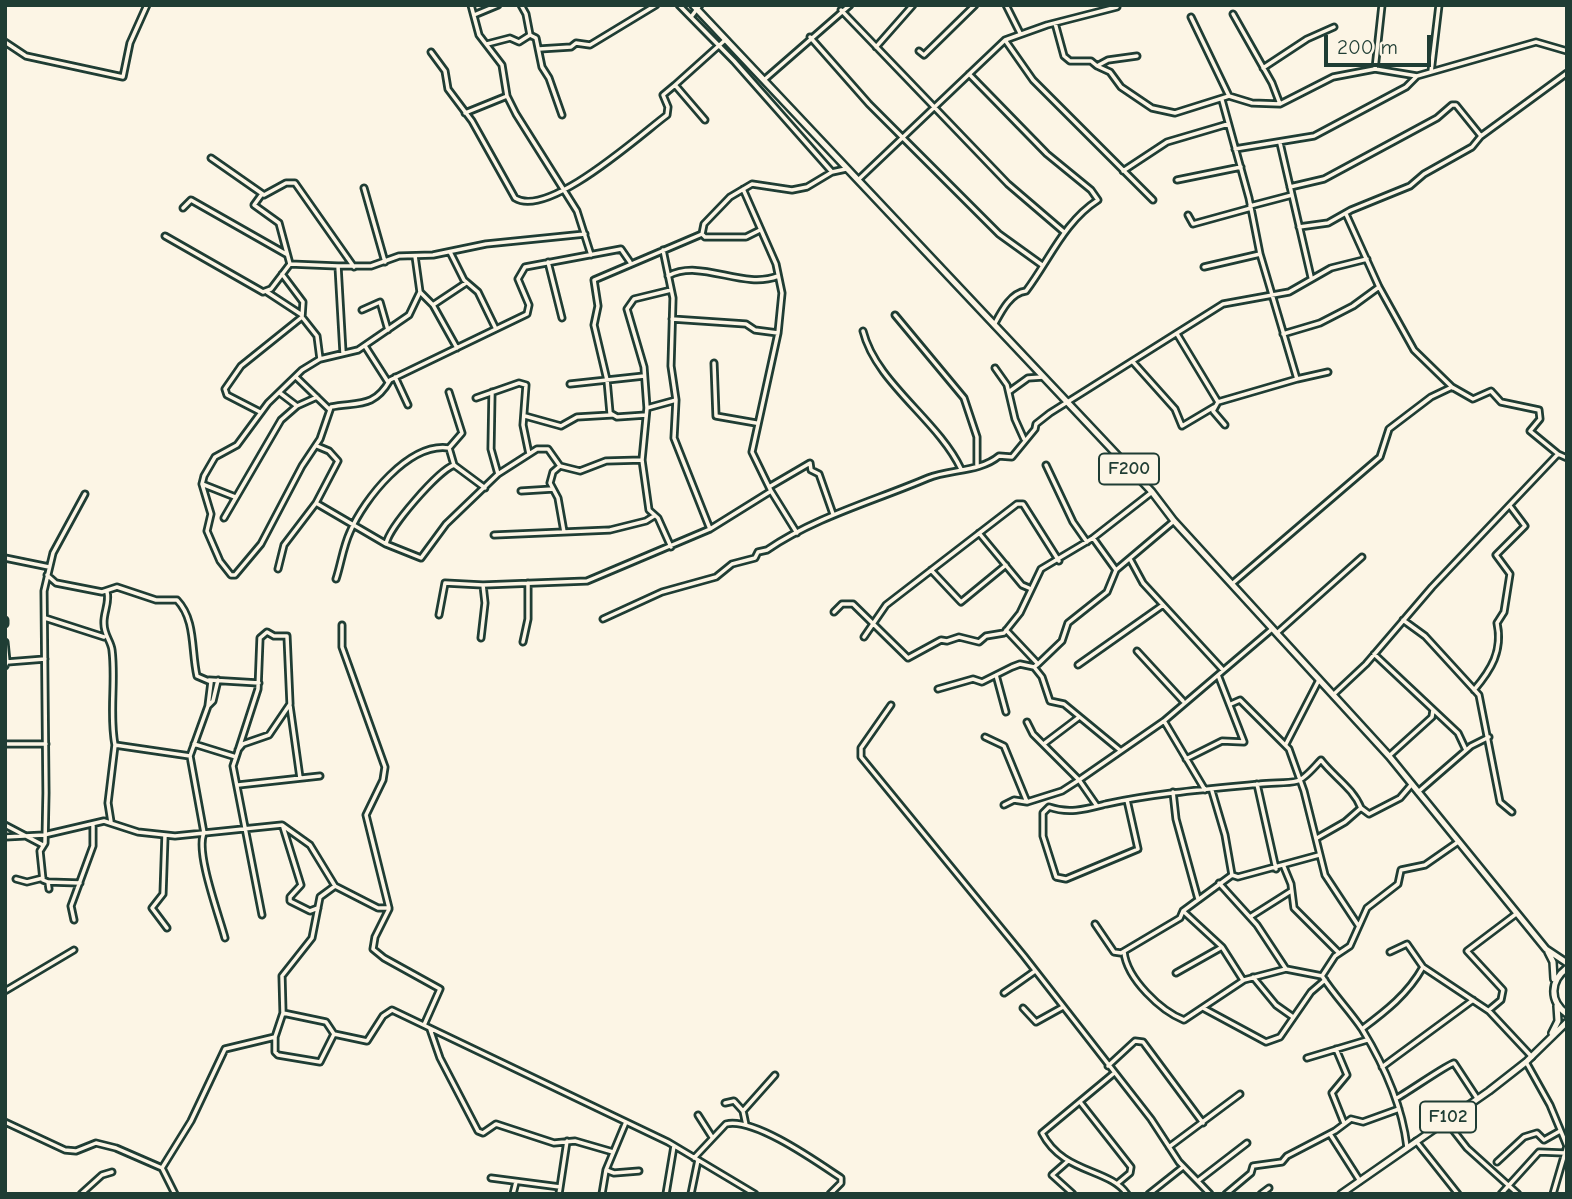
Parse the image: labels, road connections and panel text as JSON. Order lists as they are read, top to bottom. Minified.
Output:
{"streets":{"main road":["F200","F102"]},"scale_bar":"200 m"}
